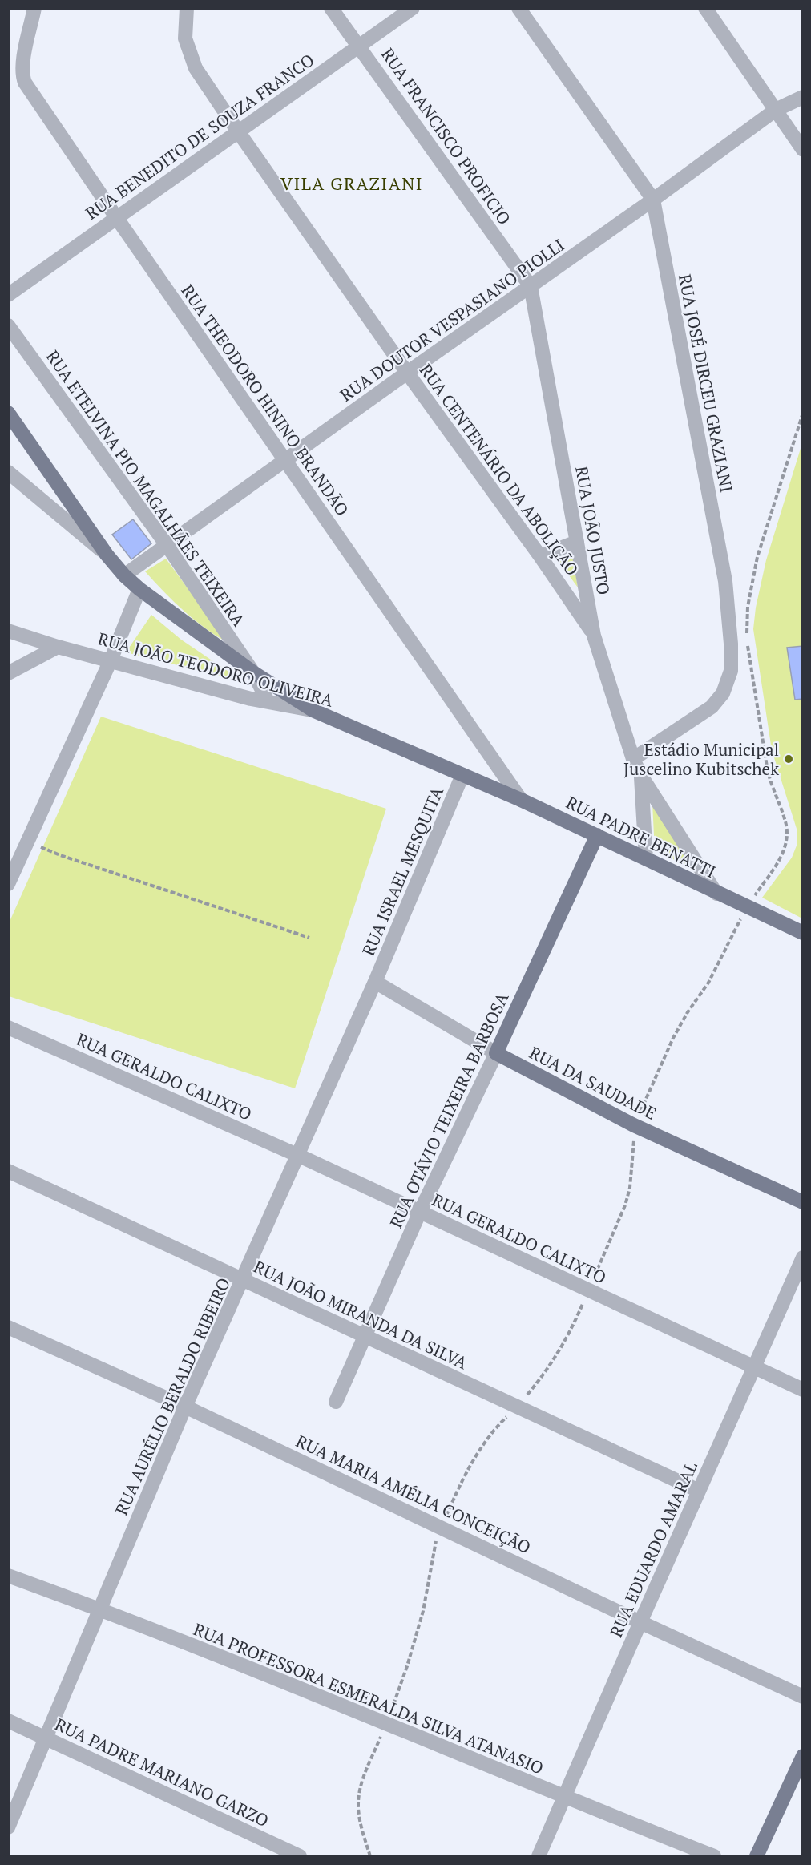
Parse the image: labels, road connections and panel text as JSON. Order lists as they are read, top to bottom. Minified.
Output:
{"streets":{"main road":["RUA ETELVINA PIO MAGALHÃES TEIXEIRA","RUA JOÃO TEODORO OLIVEIRA","RUA PADRE BENATTI","RUA DA SAUDADE","RUA OTÁVIO TEIXEIRA BARBOSA"],"street":["RUA BENEDITO DE SOUZA FRANCO","RUA FRANCISCO PROFICIO","RUA DOUTOR VESPASIANO PIOLLI","RUA JOSÉ DIRCEU GRAZIANI","RUA THEODORO HININO BRANDÃO","RUA CENTENÁRIO DA ABOLIÇÃO","RUA JOÃO JUSTO","RUA ISRAEL MESQUITA","RUA GERALDO CALIXTO","RUA JOÃO MIRANDA DA SILVA","RUA AURÉLIO BERALDO RIBEIRO","RUA MARIA AMÉLIA CONCEIÇÃO","RUA EDUARDO AMARAL","RUA PROFESSORA ESMERALDA SILVA ATANASIO","RUA PADRE MARIANO GARZO"]},"crossings":[["RUA BENEDITO DE SOUZA FRANCO","RUA FRANCISCO PROFICIO"],["RUA BENEDITO DE SOUZA FRANCO","RUA THEODORO HININO BRANDÃO"],["RUA BENEDITO DE SOUZA FRANCO","RUA CENTENÁRIO DA ABOLIÇÃO"],["RUA FRANCISCO PROFICIO","RUA DOUTOR VESPASIANO PIOLLI"],["RUA FRANCISCO PROFICIO","RUA JOÃO JUSTO"],["RUA DOUTOR VESPASIANO PIOLLI","RUA JOSÉ DIRCEU GRAZIANI"],["RUA DOUTOR VESPASIANO PIOLLI","RUA THEODORO HININO BRANDÃO"],["RUA DOUTOR VESPASIANO PIOLLI","RUA CENTENÁRIO DA ABOLIÇÃO"],["RUA DOUTOR VESPASIANO PIOLLI","RUA ETELVINA PIO MAGALHÃES TEIXEIRA"],["RUA DOUTOR VESPASIANO PIOLLI","RUA JOÃO JUSTO"],["RUA JOSÉ DIRCEU GRAZIANI","RUA JOÃO JUSTO"],["RUA THEODORO HININO BRANDÃO","RUA PADRE BENATTI"],["RUA CENTENÁRIO DA ABOLIÇÃO","RUA JOÃO JUSTO"],["RUA ETELVINA PIO MAGALHÃES TEIXEIRA","RUA JOÃO TEODORO OLIVEIRA"],["RUA JOÃO TEODORO OLIVEIRA","RUA PADRE BENATTI"],["RUA JOÃO TEODORO OLIVEIRA","RUA ISRAEL MESQUITA"],["RUA PADRE BENATTI","RUA ISRAEL MESQUITA"],["RUA PADRE BENATTI","RUA OTÁVIO TEIXEIRA BARBOSA"],["RUA ISRAEL MESQUITA","RUA DA SAUDADE"],["RUA ISRAEL MESQUITA","RUA AURÉLIO BERALDO RIBEIRO"],["RUA GERALDO CALIXTO","RUA OTÁVIO TEIXEIRA BARBOSA"],["RUA GERALDO CALIXTO","RUA AURÉLIO BERALDO RIBEIRO"],["RUA GERALDO CALIXTO","RUA EDUARDO AMARAL"],["RUA DA SAUDADE","RUA OTÁVIO TEIXEIRA BARBOSA"],["RUA DA SAUDADE","RUA AURÉLIO BERALDO RIBEIRO"],["RUA OTÁVIO TEIXEIRA BARBOSA","RUA JOÃO MIRANDA DA SILVA"],["RUA JOÃO MIRANDA DA SILVA","RUA AURÉLIO BERALDO RIBEIRO"],["RUA JOÃO MIRANDA DA SILVA","RUA EDUARDO AMARAL"],["RUA AURÉLIO BERALDO RIBEIRO","RUA MARIA AMÉLIA CONCEIÇÃO"],["RUA AURÉLIO BERALDO RIBEIRO","RUA PROFESSORA ESMERALDA SILVA ATANASIO"],["RUA AURÉLIO BERALDO RIBEIRO","RUA PADRE MARIANO GARZO"],["RUA MARIA AMÉLIA CONCEIÇÃO","RUA EDUARDO AMARAL"],["RUA EDUARDO AMARAL","RUA PROFESSORA ESMERALDA SILVA ATANASIO"]],"districts":["VILA GRAZIANI"],"places":["Estádio Municipal Juscelino Kubitschek"]}
